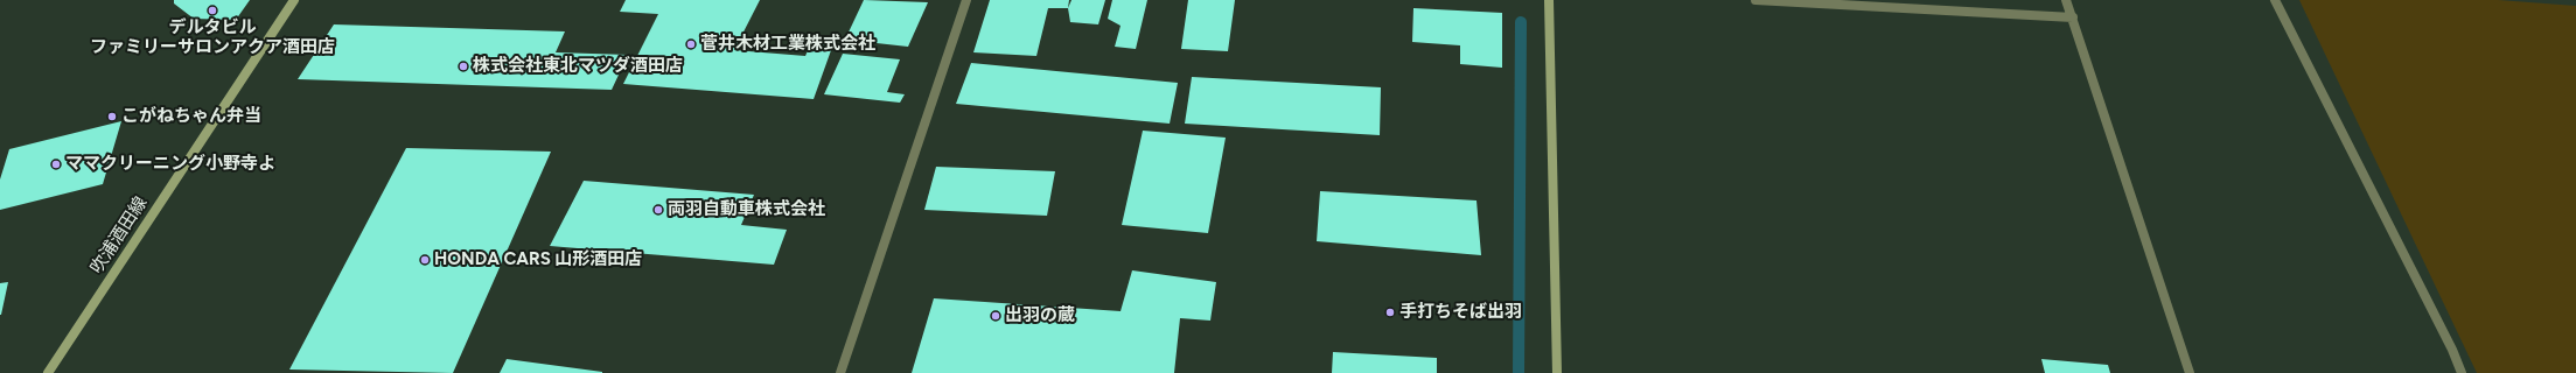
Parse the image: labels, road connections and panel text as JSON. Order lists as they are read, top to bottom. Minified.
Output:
{"streets":{"main road":["吹浦酒田線"]},"places":["デルタビル ファミリーサロンアクア酒田店","菅井木材工業株式会社","株式会社東北マツダ酒田店","こがねちゃん弁当","ママクリーニング小野寺よ","両羽自動車株式会社","HONDA CARS 山形酒田店","手打ちそば出羽","出羽の蔵"]}
